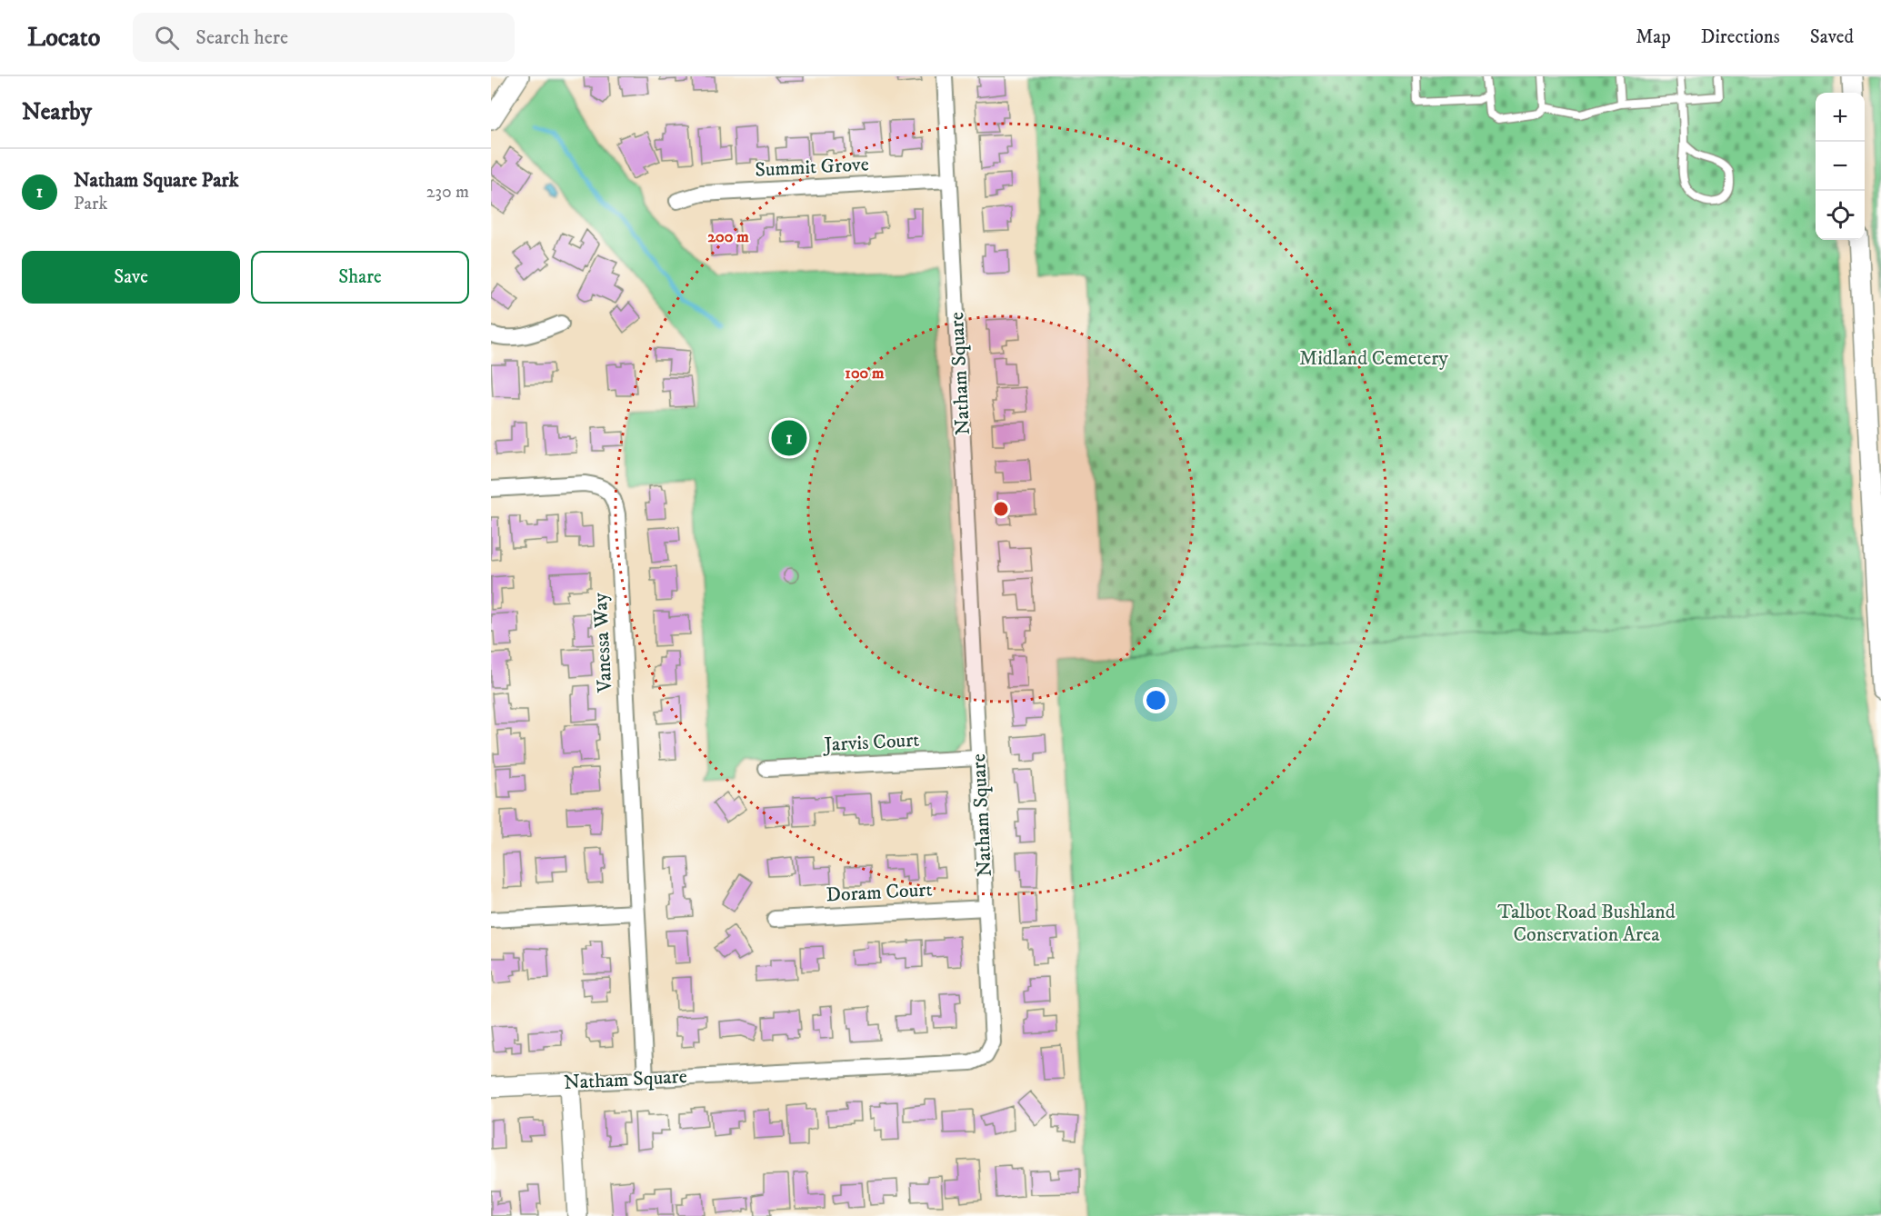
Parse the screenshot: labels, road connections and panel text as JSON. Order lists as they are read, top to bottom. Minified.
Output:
{"streets":{"street":["Summit Grove","Natham Square","Vanessa Way","Jarvis Court","Doram Court"]},"crossings":[["Summit Grove","Natham Square"],["Natham Square","Vanessa Way"],["Natham Square","Jarvis Court"],["Natham Square","Doram Court"]],"parks":["Midland Cemetery","Talbot Road Bushland Conservation Area"],"page":{"header":"Locato","search":"Search here","nav":["Map","Directions","Saved"],"heading":"Nearby","map_buttons":["+","−"],"list":[{"mark":"1","name":"Natham Square Park","note":"Park","value":"230 m"}],"buttons":["Save","Share"],"pins":"1"},"rings":["200 m","100 m"]}
